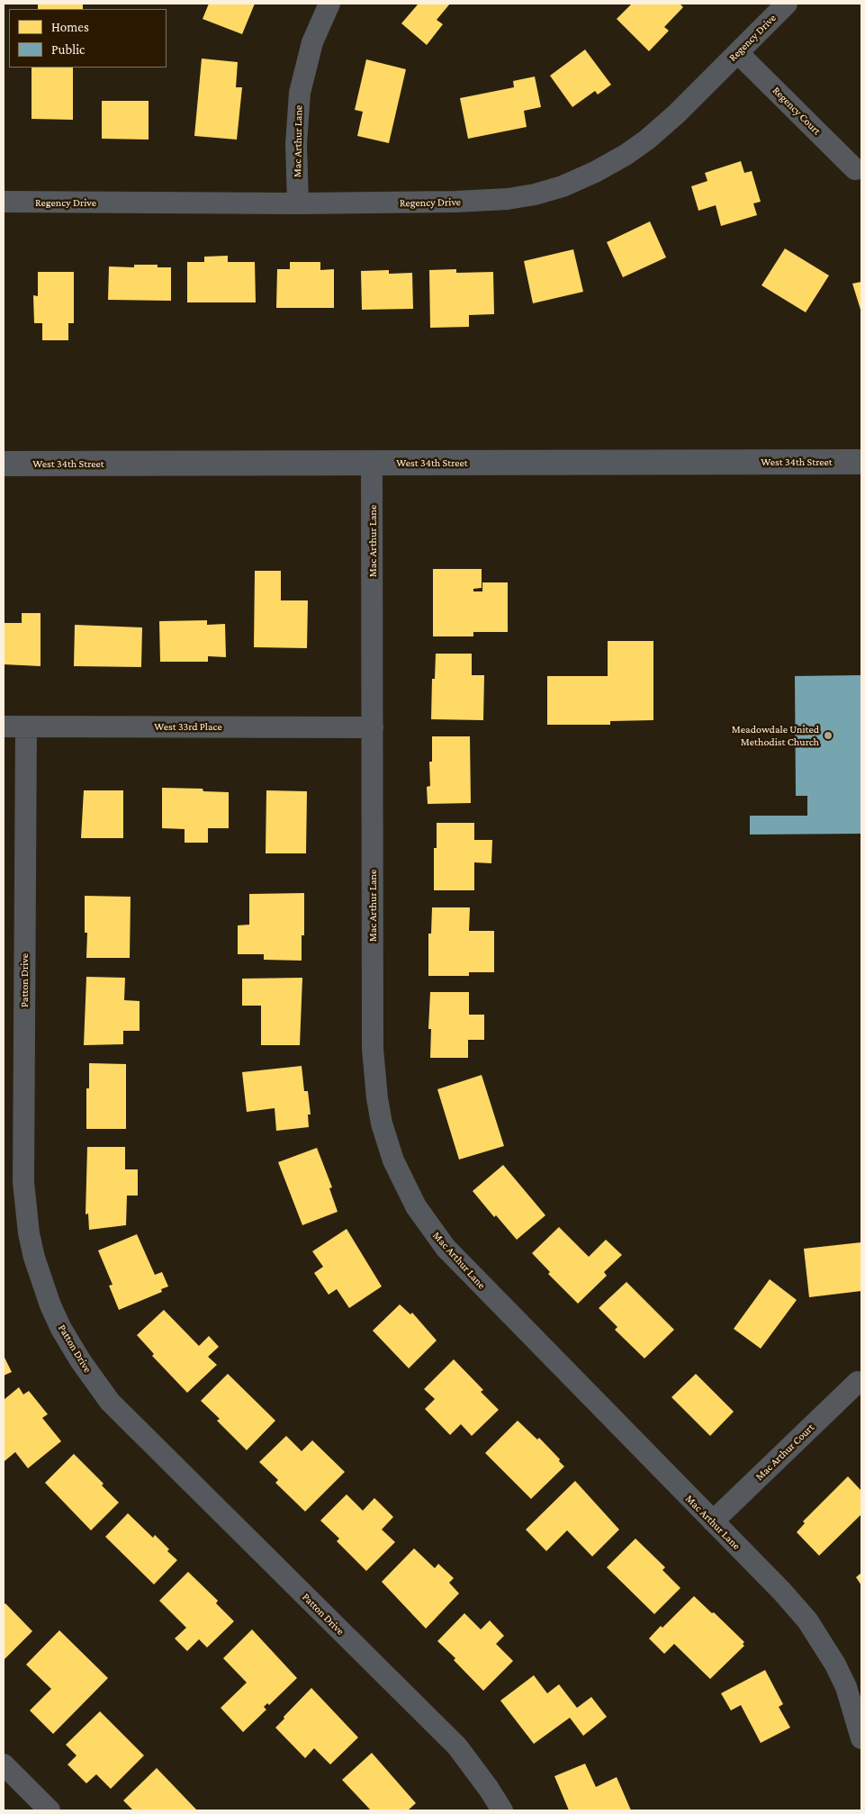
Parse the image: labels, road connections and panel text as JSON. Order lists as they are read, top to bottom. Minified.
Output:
{"streets":{"street":["Regency Drive","Regency Court","Mac Arthur Lane","West 34th Street","West 33rd Place","Patton Drive","Mac Arthur Court"]},"crossings":[["Regency Drive","Regency Court"],["Regency Drive","Mac Arthur Lane"],["Mac Arthur Lane","West 34th Street"],["Mac Arthur Lane","West 33rd Place"],["Mac Arthur Lane","Mac Arthur Court"],["West 33rd Place","Patton Drive"]],"places":["Meadowdale United Methodist Church"],"legend":["Homes","Public"]}
